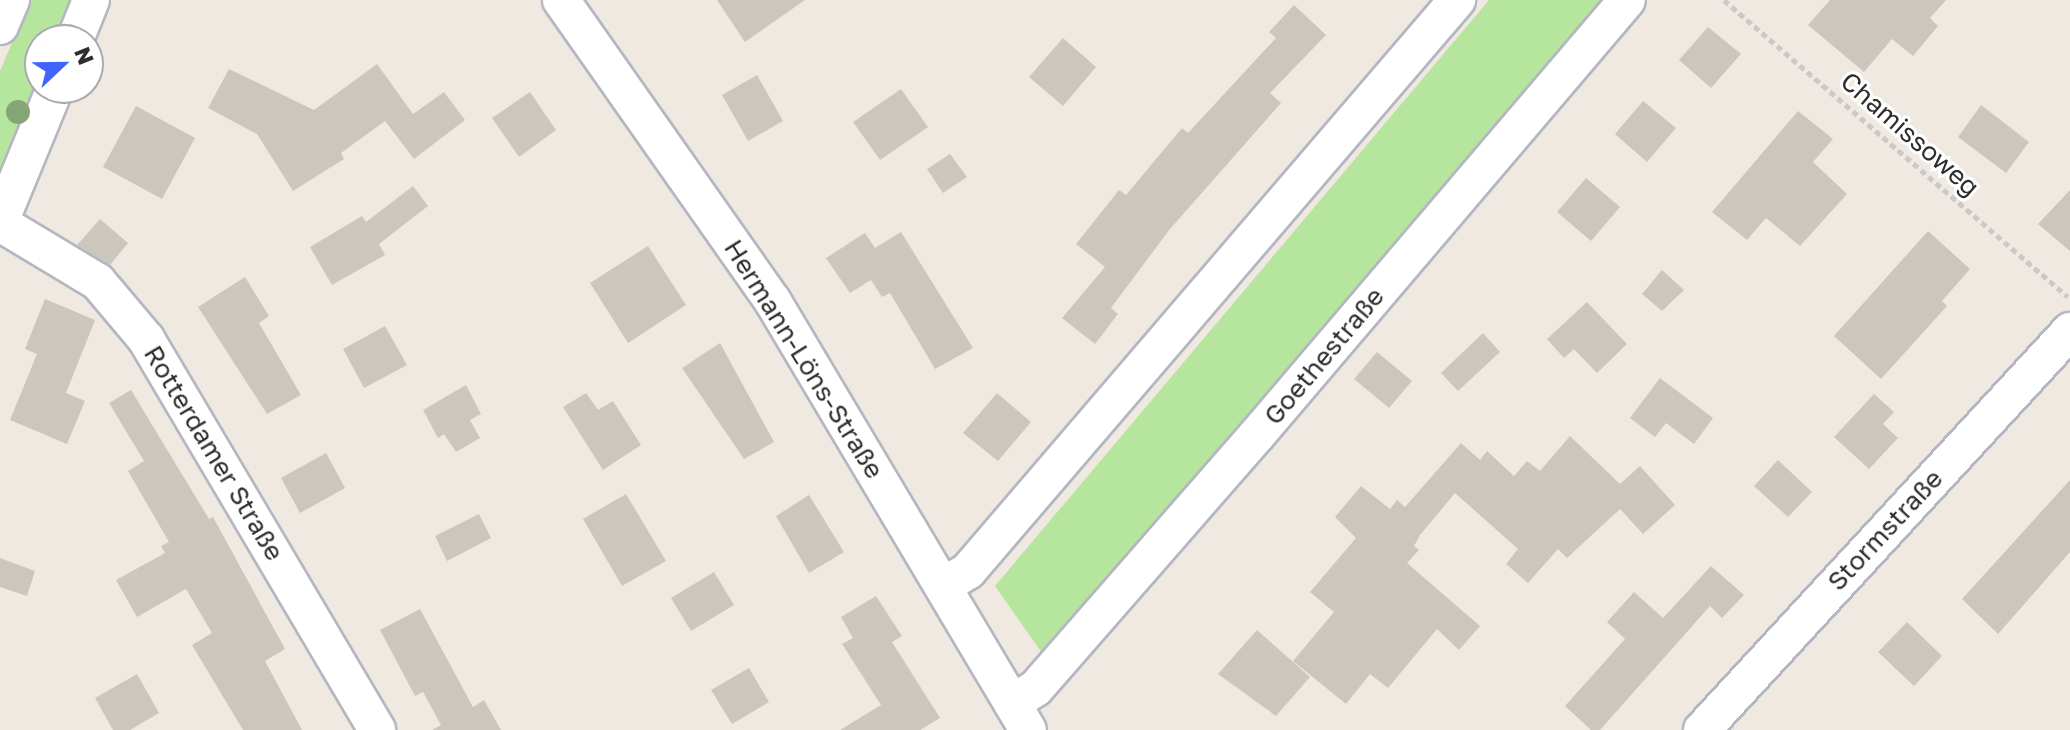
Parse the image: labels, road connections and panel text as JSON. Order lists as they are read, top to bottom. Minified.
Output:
{"streets":{"street":["Goethestraße","Hermann-Löns-Straße","Rotterdamer Straße","Stormstraße"],"path":["Chamissoweg"]},"crossings":[["Goethestraße","Hermann-Löns-Straße"]],"north":"right"}
